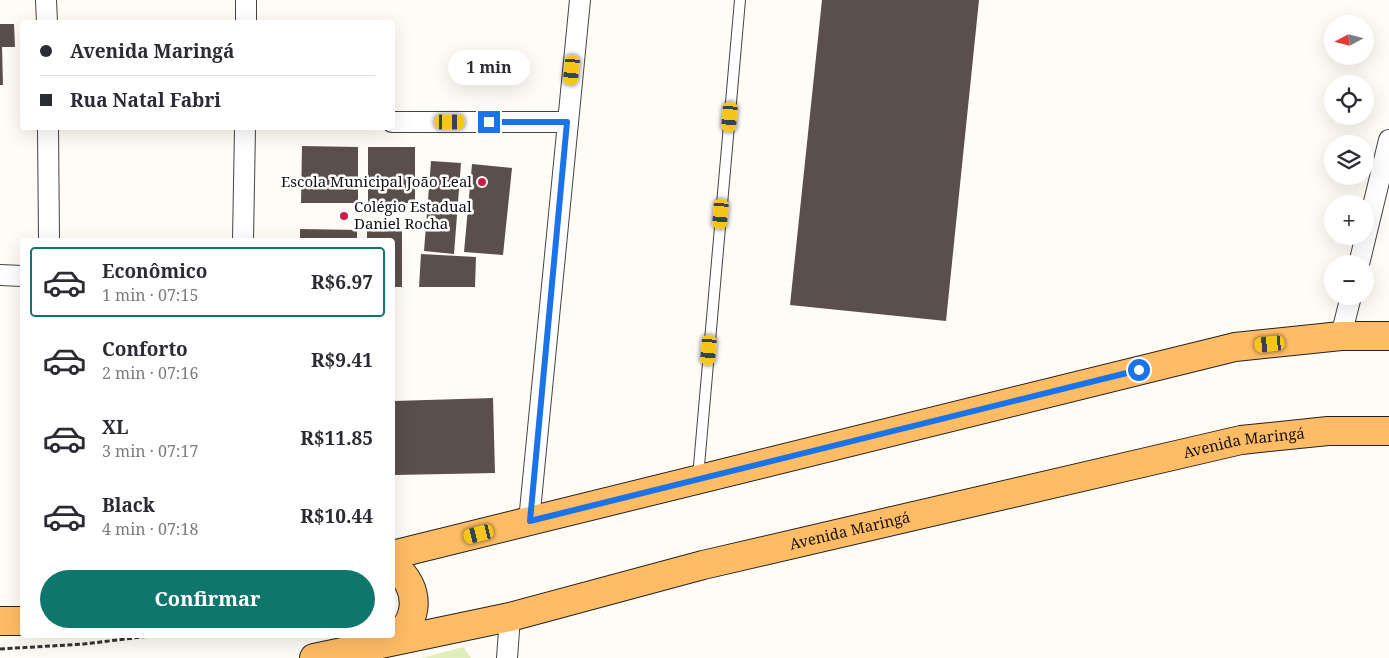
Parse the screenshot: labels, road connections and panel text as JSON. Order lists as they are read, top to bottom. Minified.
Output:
{"streets":{"main road":["Avenida Maringá"]},"places":["Escola Municipal João Leal","Colégio Estadual Daniel Rocha"],"north":"left","page":{"map_buttons":["+","−"],"banner":["Avenida Maringá","Rua Natal Fabri"],"bubble":"1 min","list":[{"name":"Econômico","note":"1 min · 07:15","value":"R$6.97"},{"name":"Conforto","note":"2 min · 07:16","value":"R$9.41"},{"name":"XL","note":"3 min · 07:17","value":"R$11.85"},{"name":"Black","note":"4 min · 07:18","value":"R$10.44"}],"buttons":"Confirmar"}}
